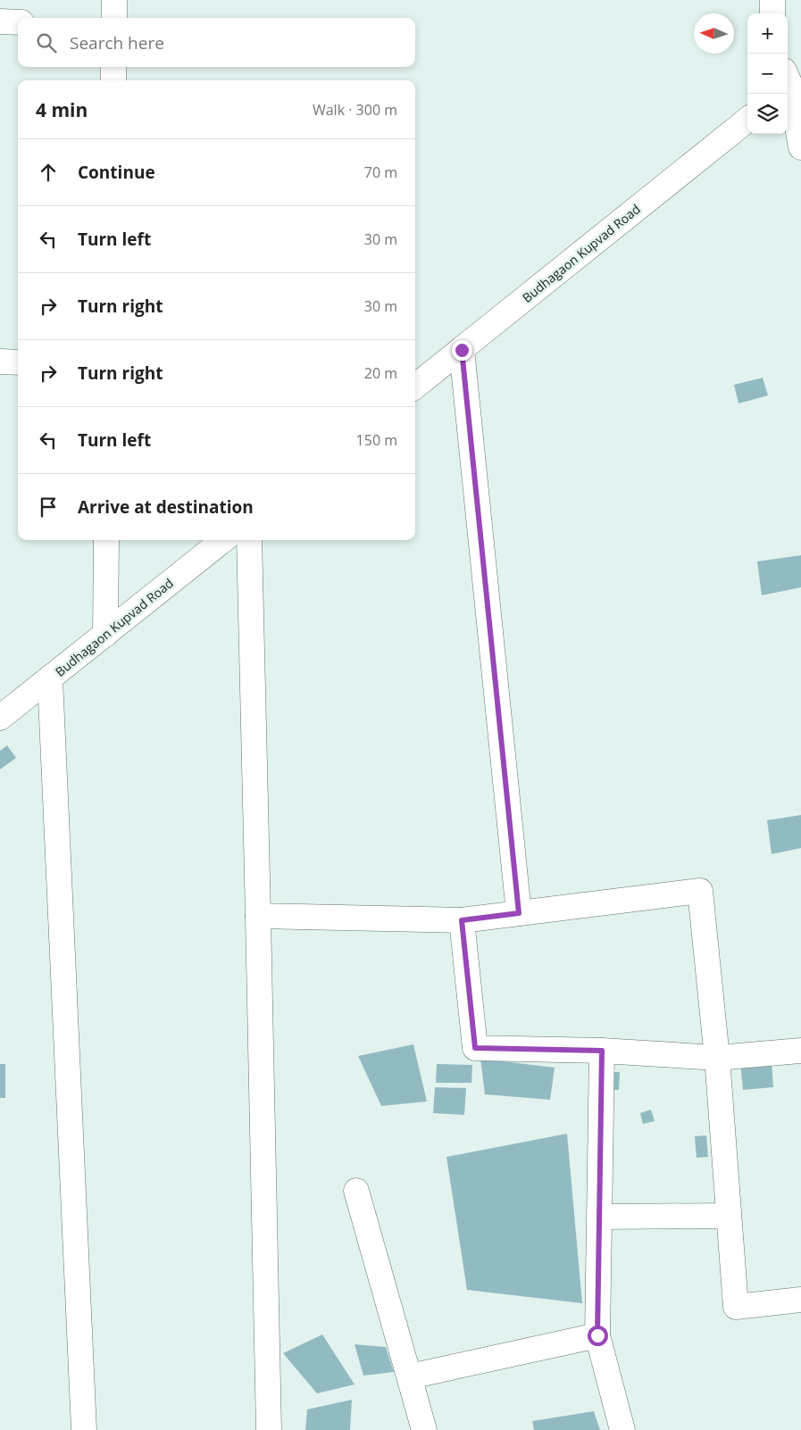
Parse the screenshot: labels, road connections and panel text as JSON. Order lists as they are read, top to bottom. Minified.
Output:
{"streets":{"street":["Budhagaon Kupvad Road"]},"north":"left","page":{"map_buttons":["+","−"],"search":"Search here","heading":["4 min","Walk · 300 m"],"list":[["Continue","70 m"],["Turn left","30 m"],["Turn right","30 m"],["Turn right","20 m"],["Turn left","150 m"],"Arrive at destination"]}}
